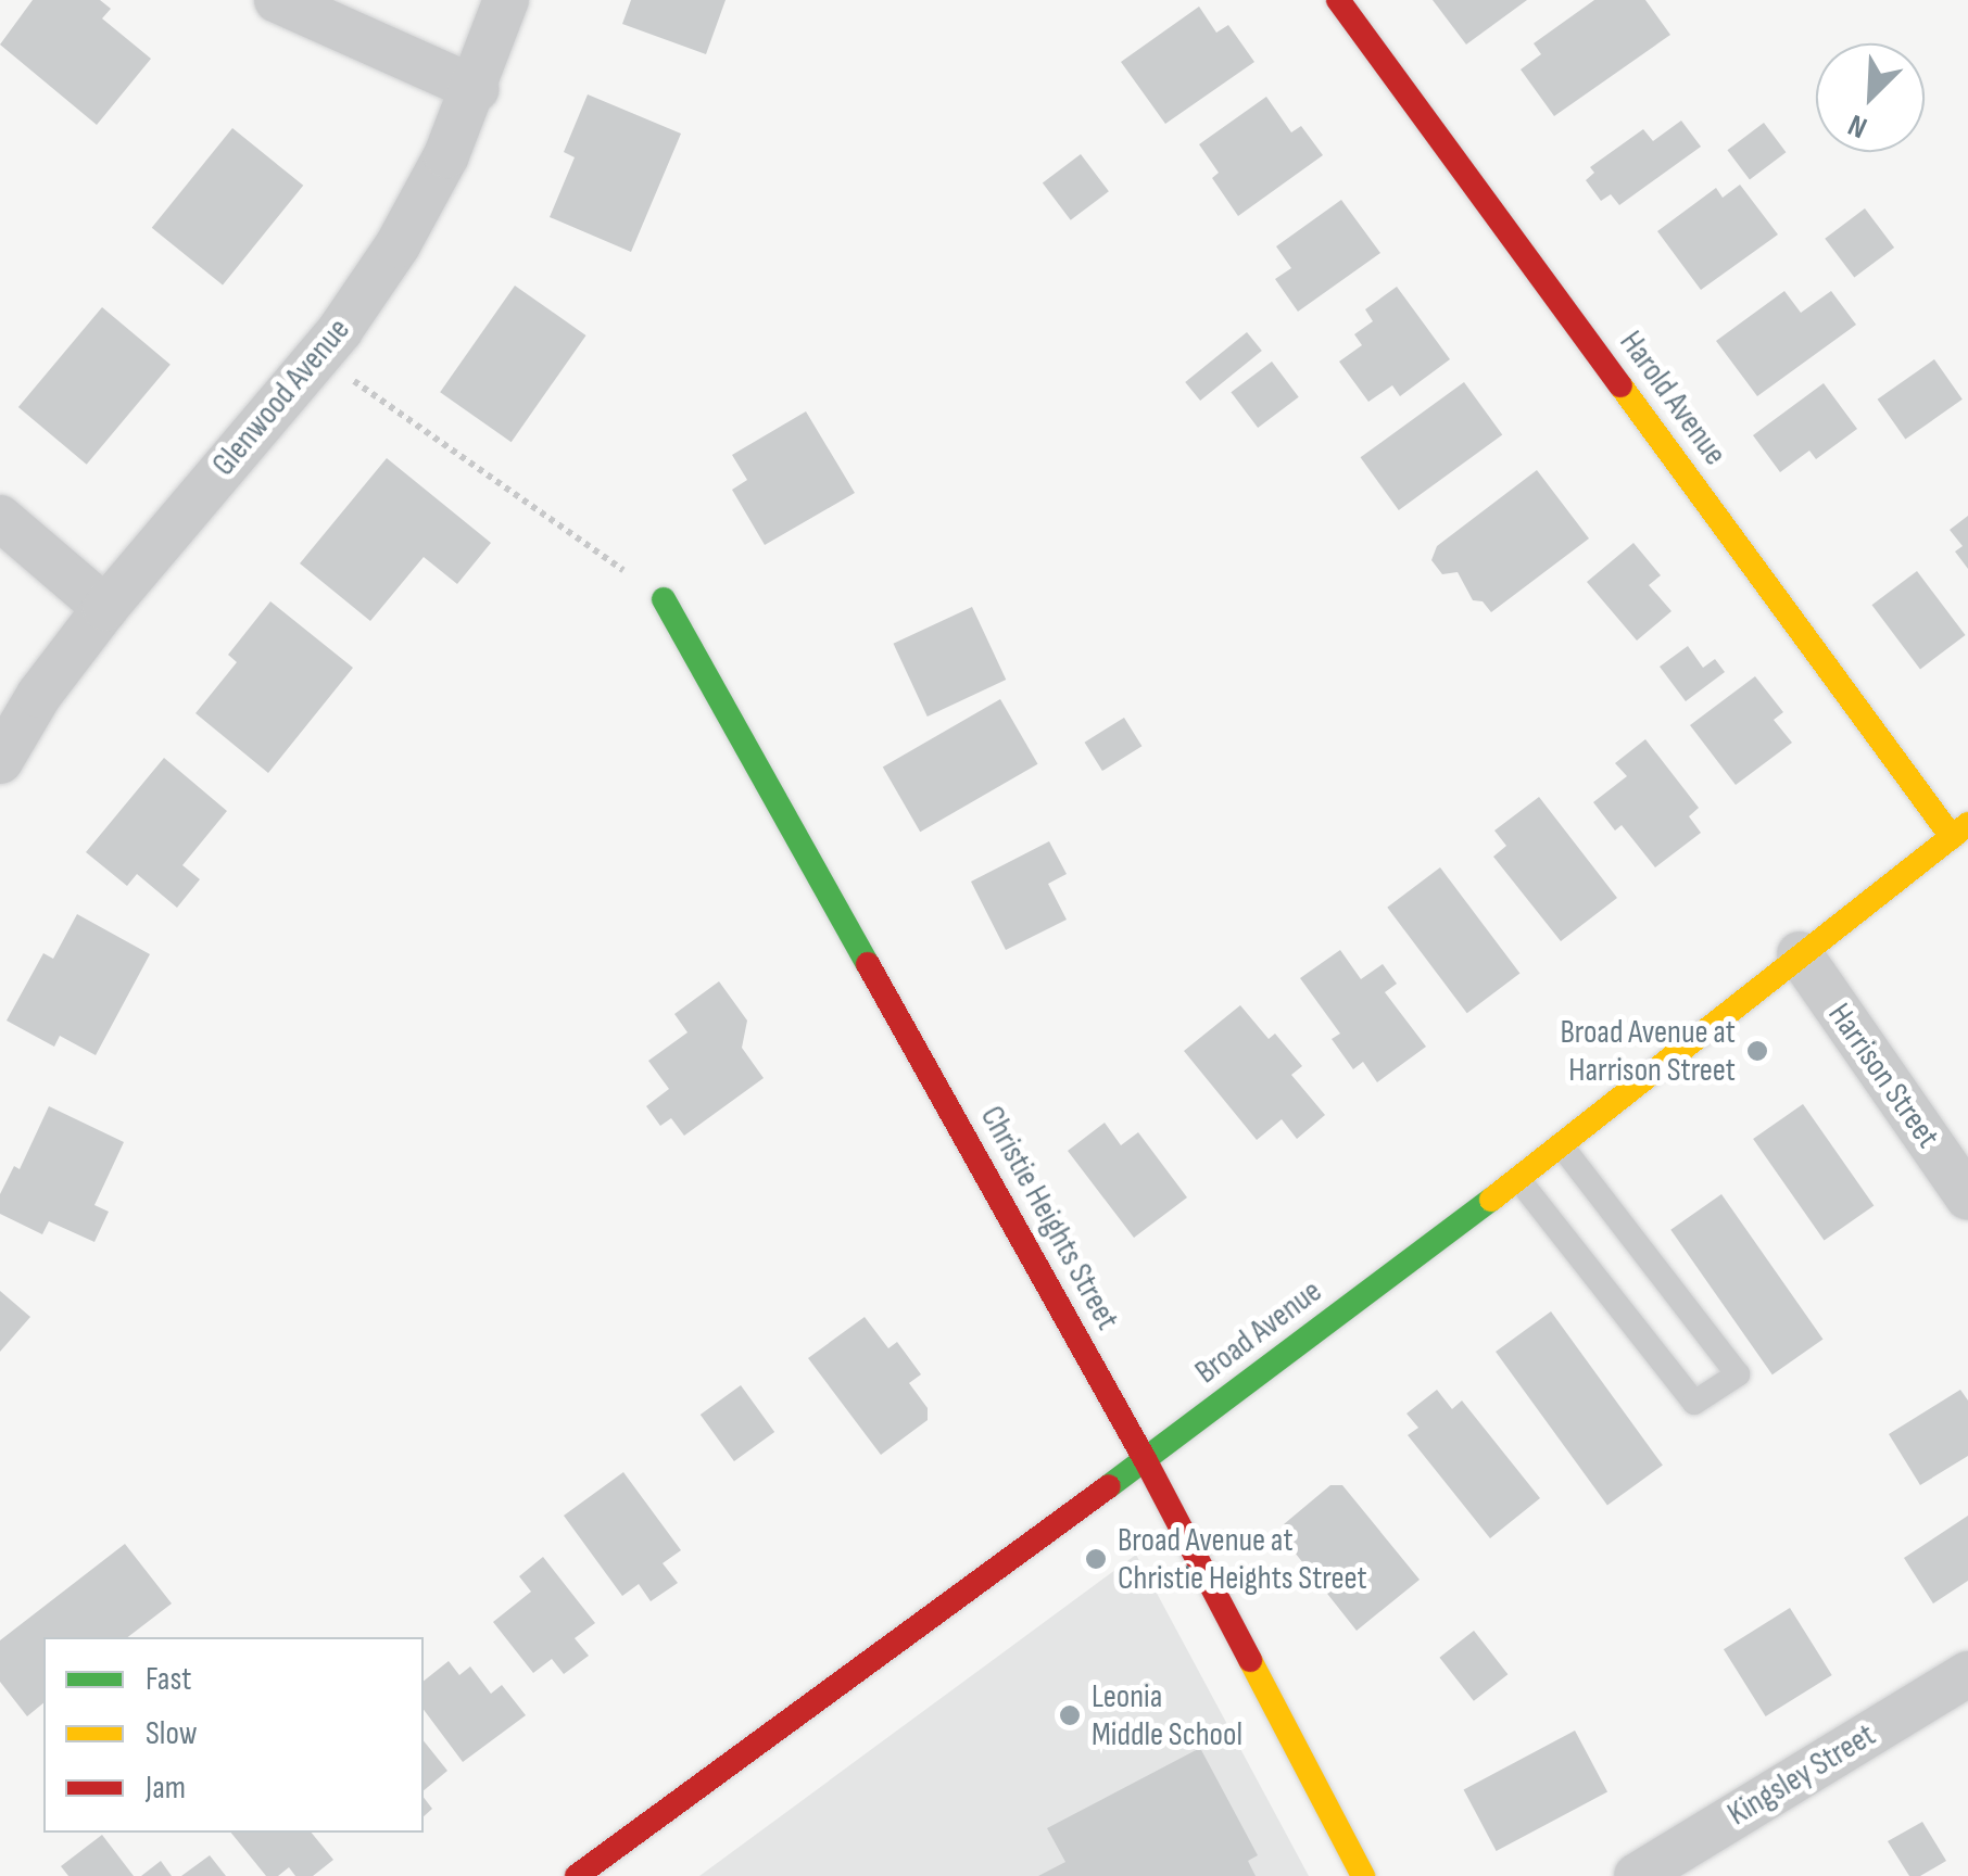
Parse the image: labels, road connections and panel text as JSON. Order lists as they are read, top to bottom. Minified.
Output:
{"streets":{"street":["Glenwood Avenue","Harold Avenue","Harrison Street","Christie Heights Street","Broad Avenue","Kingsley Street"]},"crossings":[["Harold Avenue","Broad Avenue"],["Harrison Street","Broad Avenue"],["Christie Heights Street","Broad Avenue"]],"places":["Broad Avenue at Harrison Street","Broad Avenue at Christie Heights Street","Leonia Middle School"],"legend":["Fast","Slow","Jam"],"north":"bottom left"}
